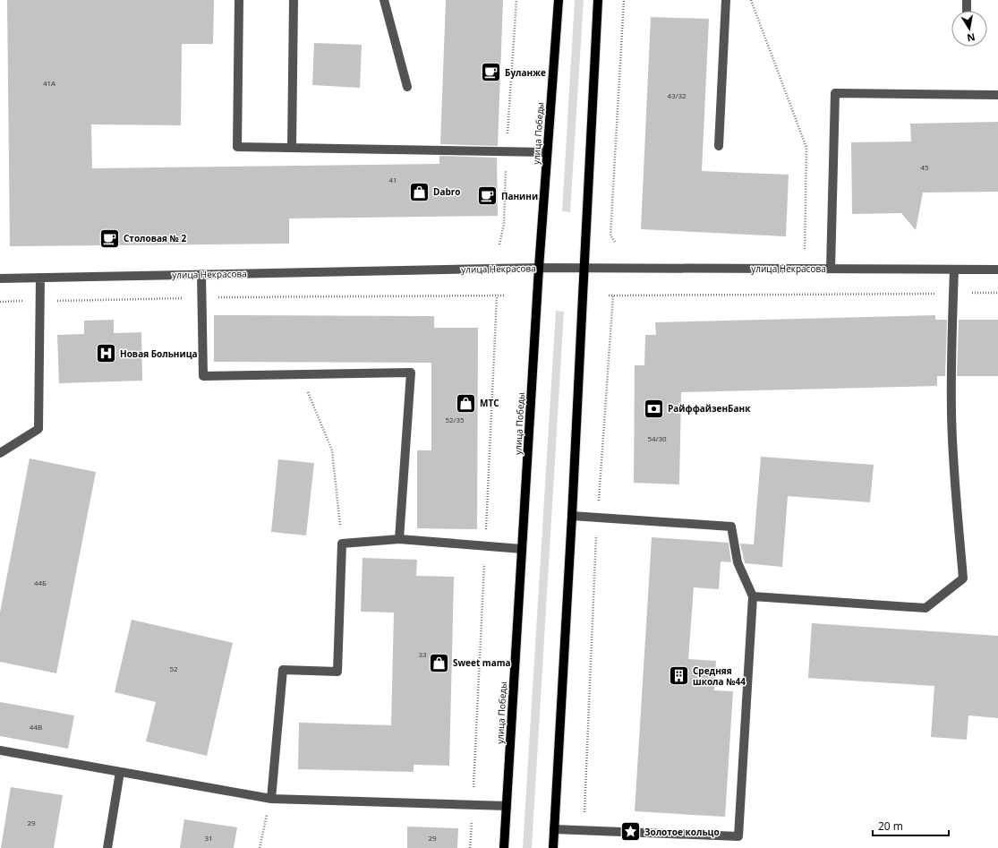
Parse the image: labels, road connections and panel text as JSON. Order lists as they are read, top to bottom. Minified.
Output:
{"streets":{"main road":["улица Победы"],"street":["улица Некрасова"]},"crossings":[["улица Победы","улица Некрасова"]],"places":{"cafe":["Буланже","Панини","Столовая № 2"],"shop":["Dabro","МТС","Sweet mama"],"hospital":["Новая Больница"],"bank":["РайффайзенБанк"],"building":["Средняя школа №44"],"place":["Золотое кольцо"]},"house_numbers":["41А","43/32","45","41","52/35","54/30","44Б","33","52","44В","29","31","29"],"scale_bar":"20 m","north":"bottom"}
